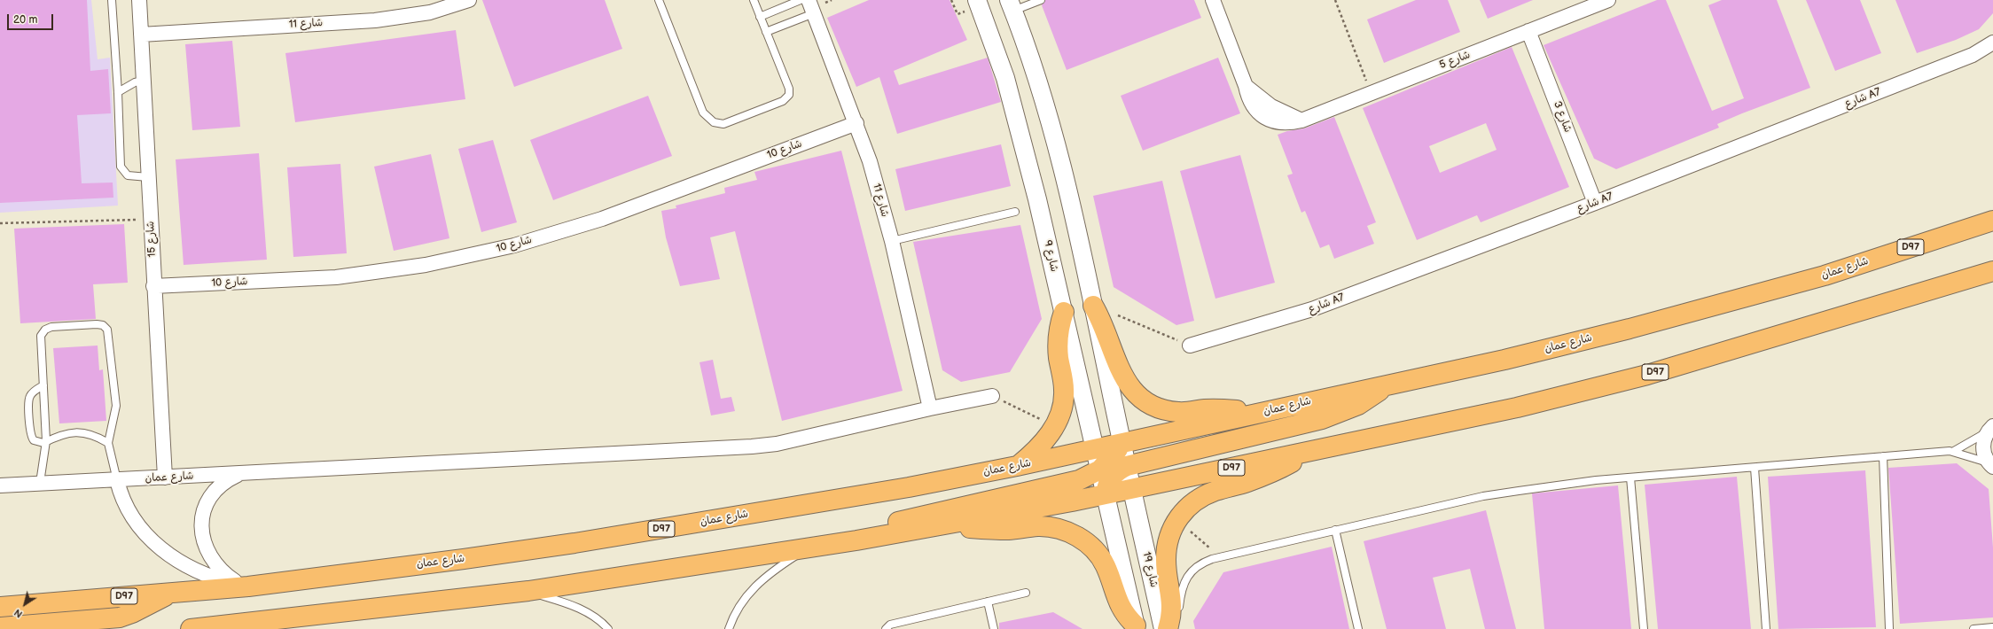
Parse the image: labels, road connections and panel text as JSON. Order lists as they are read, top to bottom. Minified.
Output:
{"streets":{"main road":["D97","شارع عمان"],"street":["شارع 11","شارع 5","شارع A7","شارع 3","شارع 10","شارع 15","شارع 9","شارع 19"]},"crossings":[["شارع 11","شارع 10"],["شارع 11","شارع 15"],["شارع 11","شارع عمان"],["شارع 5","شارع 3"],["شارع A7","شارع 3"],["شارع 10","شارع 15"],["شارع 15","شارع عمان"],["D97","شارع 9"],["D97","شارع 19"],["شارع 9","شارع عمان"]],"scale_bar":"20 m","north":"bottom left"}
